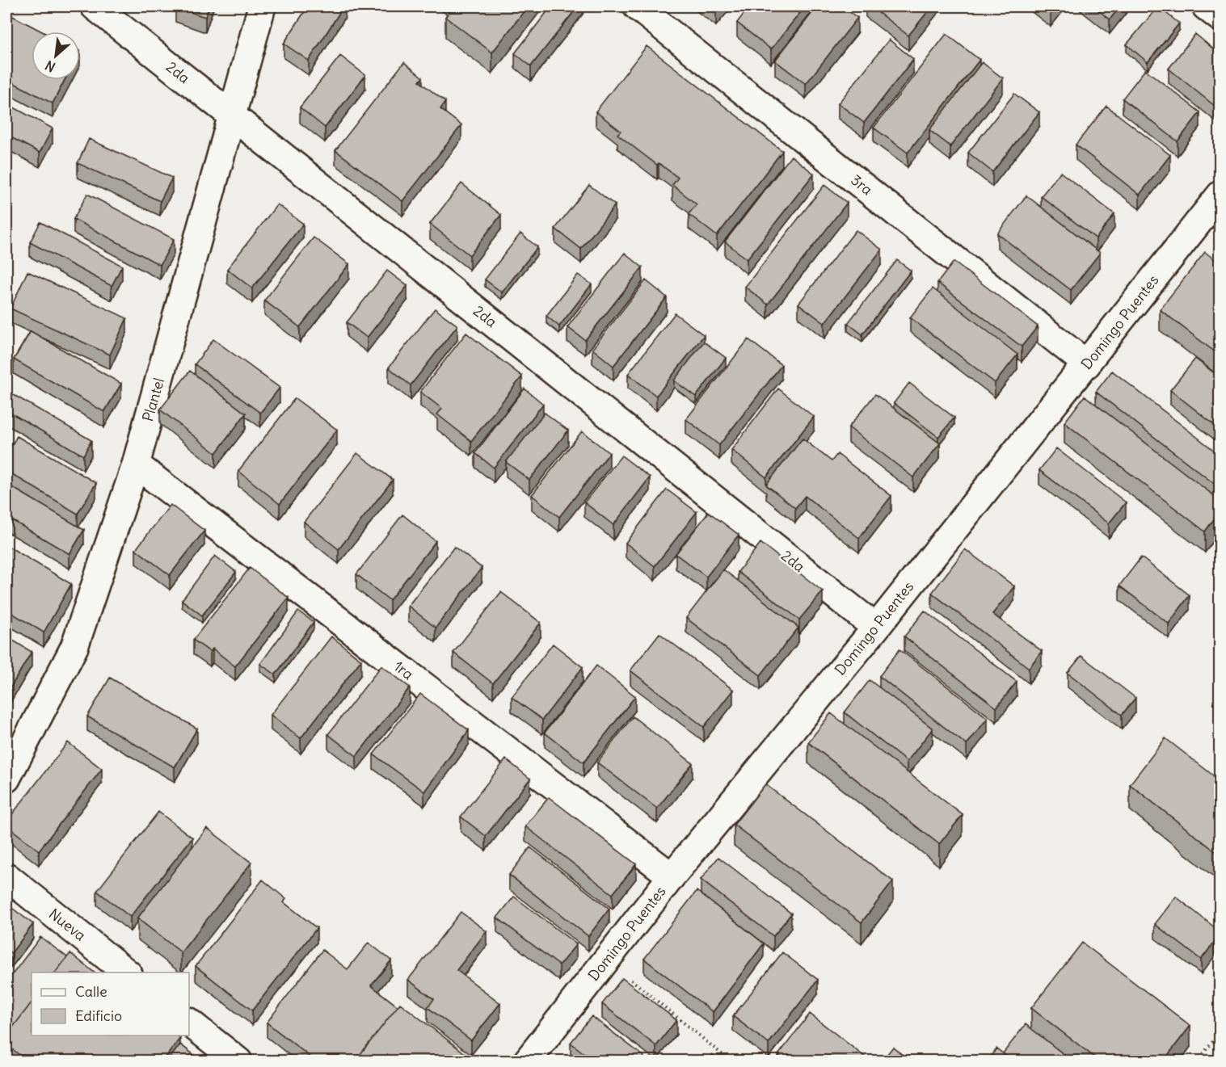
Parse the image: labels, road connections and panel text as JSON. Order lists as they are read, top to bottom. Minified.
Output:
{"streets":{"street":["2da","3ra","Domingo Puentes","Plantel","1ra","Nueva"]},"crossings":[["2da","Domingo Puentes"],["2da","Plantel"],["3ra","Domingo Puentes"],["Domingo Puentes","1ra"],["Plantel","1ra"]],"legend":["Calle","Edificio"],"north":"bottom left"}
